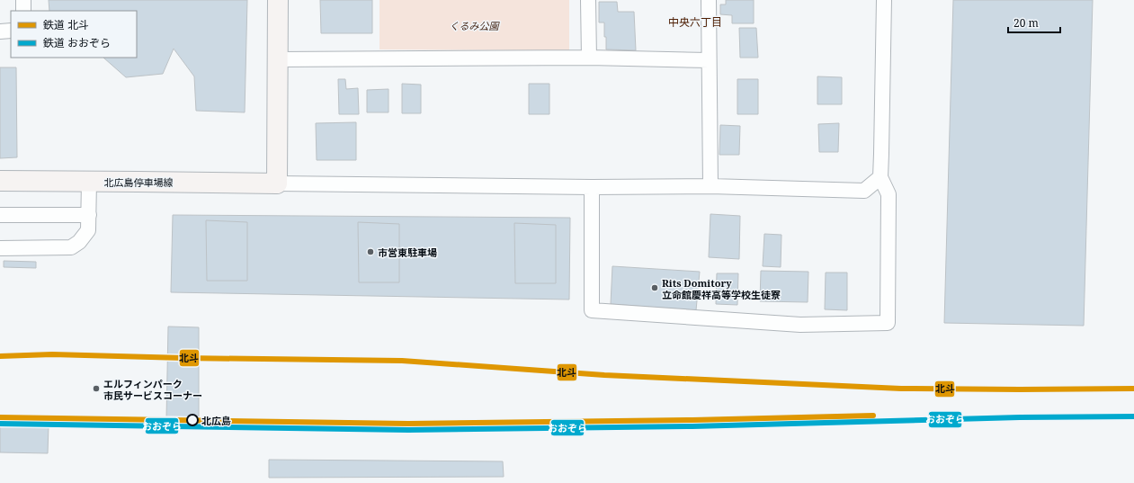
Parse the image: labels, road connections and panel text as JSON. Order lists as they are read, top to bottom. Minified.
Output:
{"streets":{"main road":["北広島停車場線"]},"districts":["中央六丁目"],"parks":["くるみ公園"],"places":["市営東駐車場","Rits Domitory 立命館慶祥高等学校生徒寮","エルフィンパーク 市民サービスコーナー","北広島"],"lines":["rail line 北斗","rail line おおぞら"],"legend":["鉄道 北斗","鉄道 おおぞら"],"scale_bar":"20 m"}
